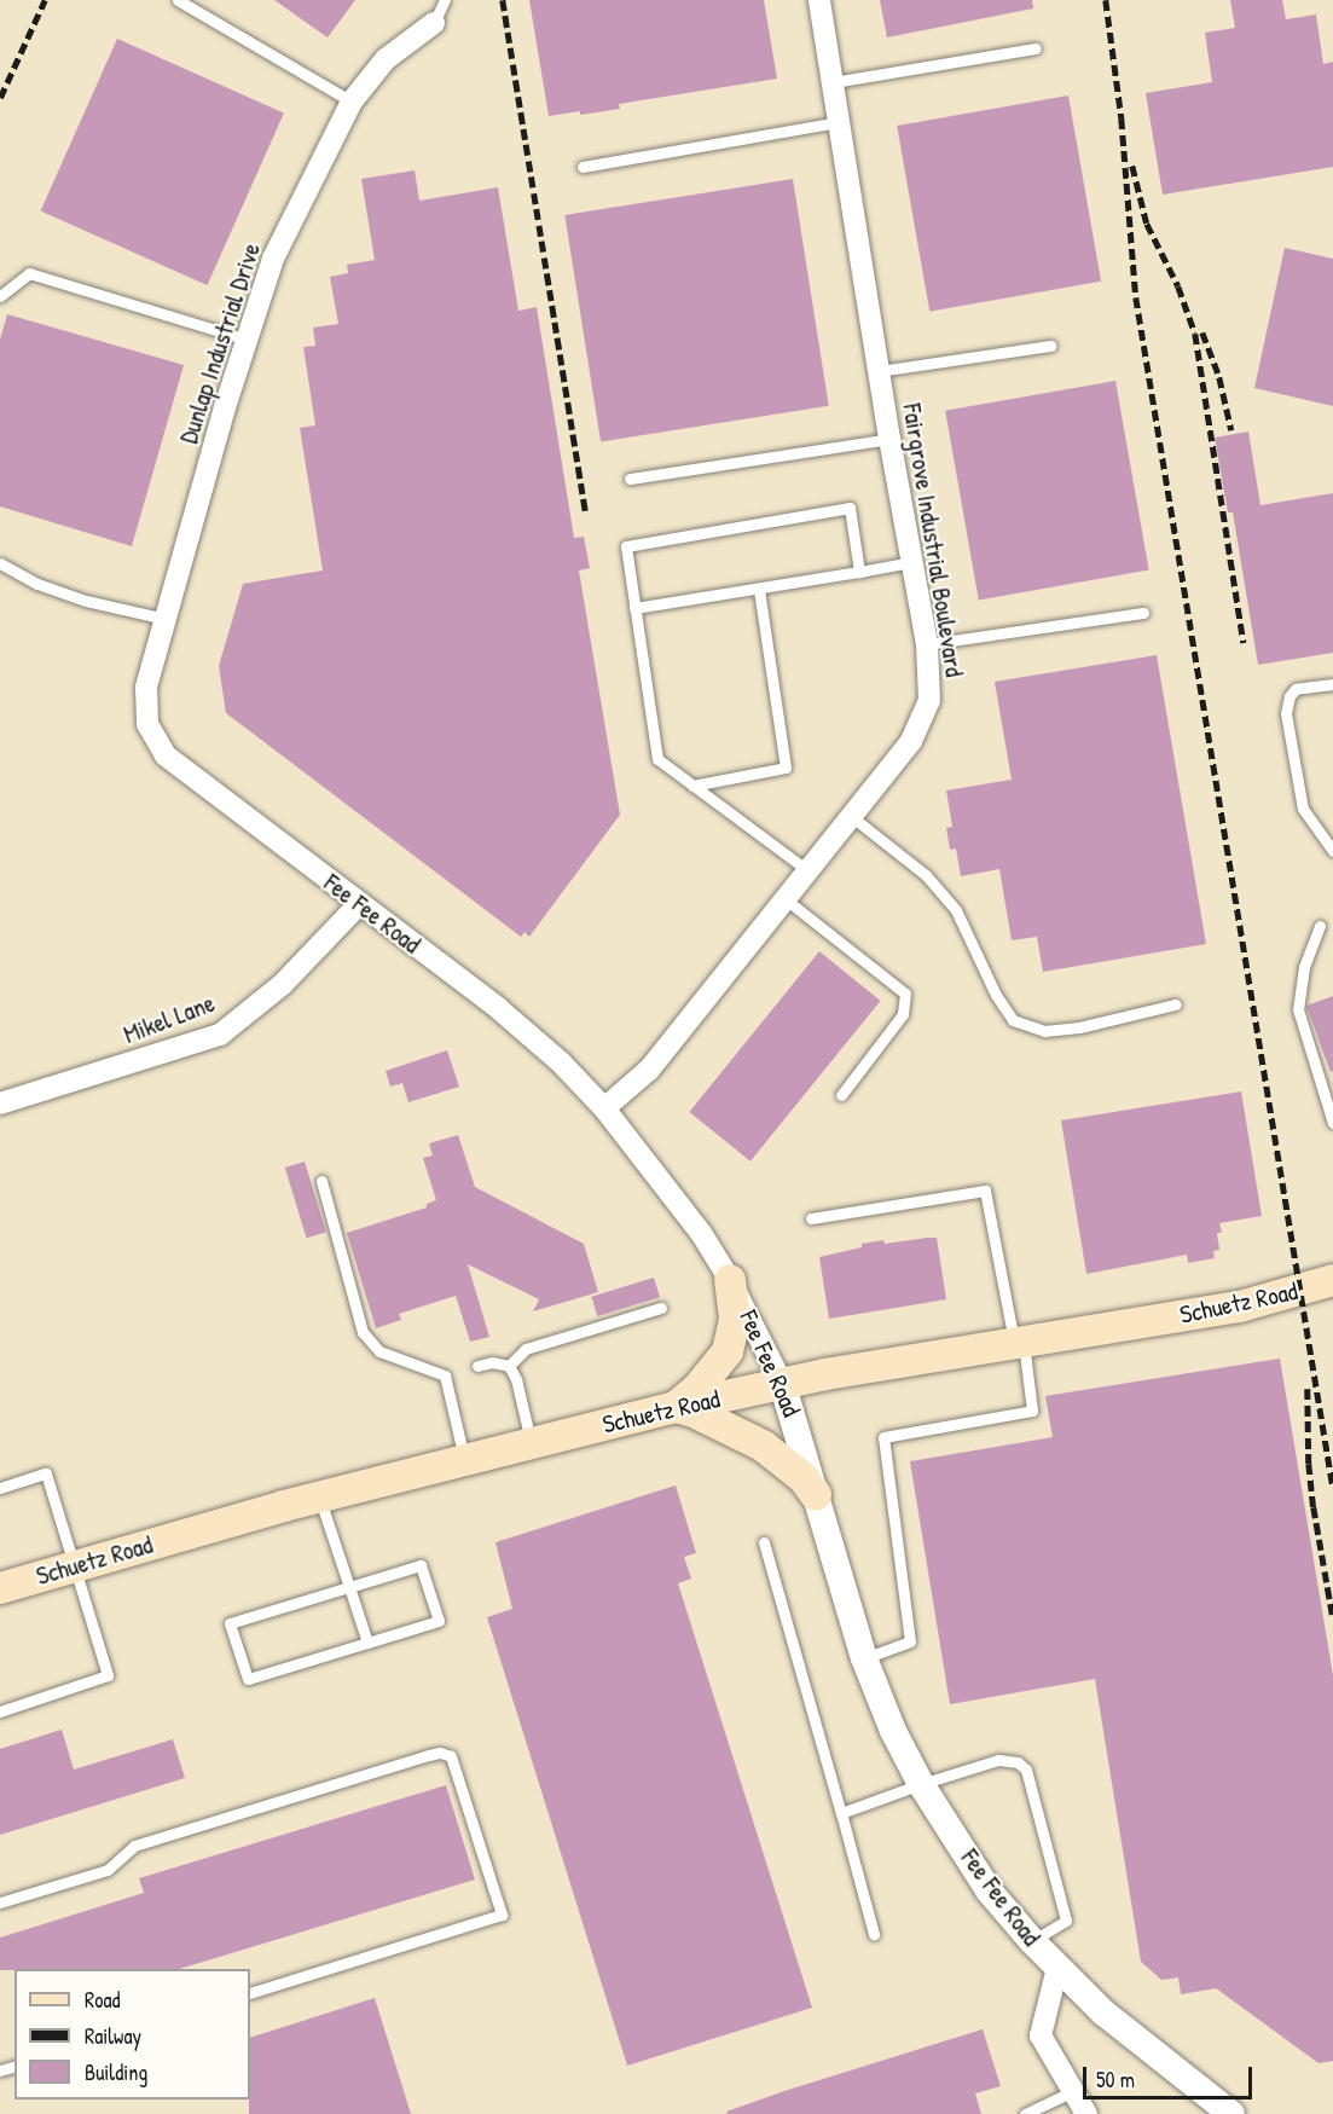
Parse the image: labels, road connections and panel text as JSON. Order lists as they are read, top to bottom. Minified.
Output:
{"streets":{"main road":["Schuetz Road"],"street":["Dunlap Industrial Drive","Fairgrove Industrial Boulevard","Fee Fee Road","Mikel Lane"]},"crossings":[["Dunlap Industrial Drive","Fee Fee Road"],["Fairgrove Industrial Boulevard","Fee Fee Road"],["Fee Fee Road","Mikel Lane"],["Fee Fee Road","Schuetz Road"]],"legend":["Road","Railway","Building"],"scale_bar":"50 m"}
